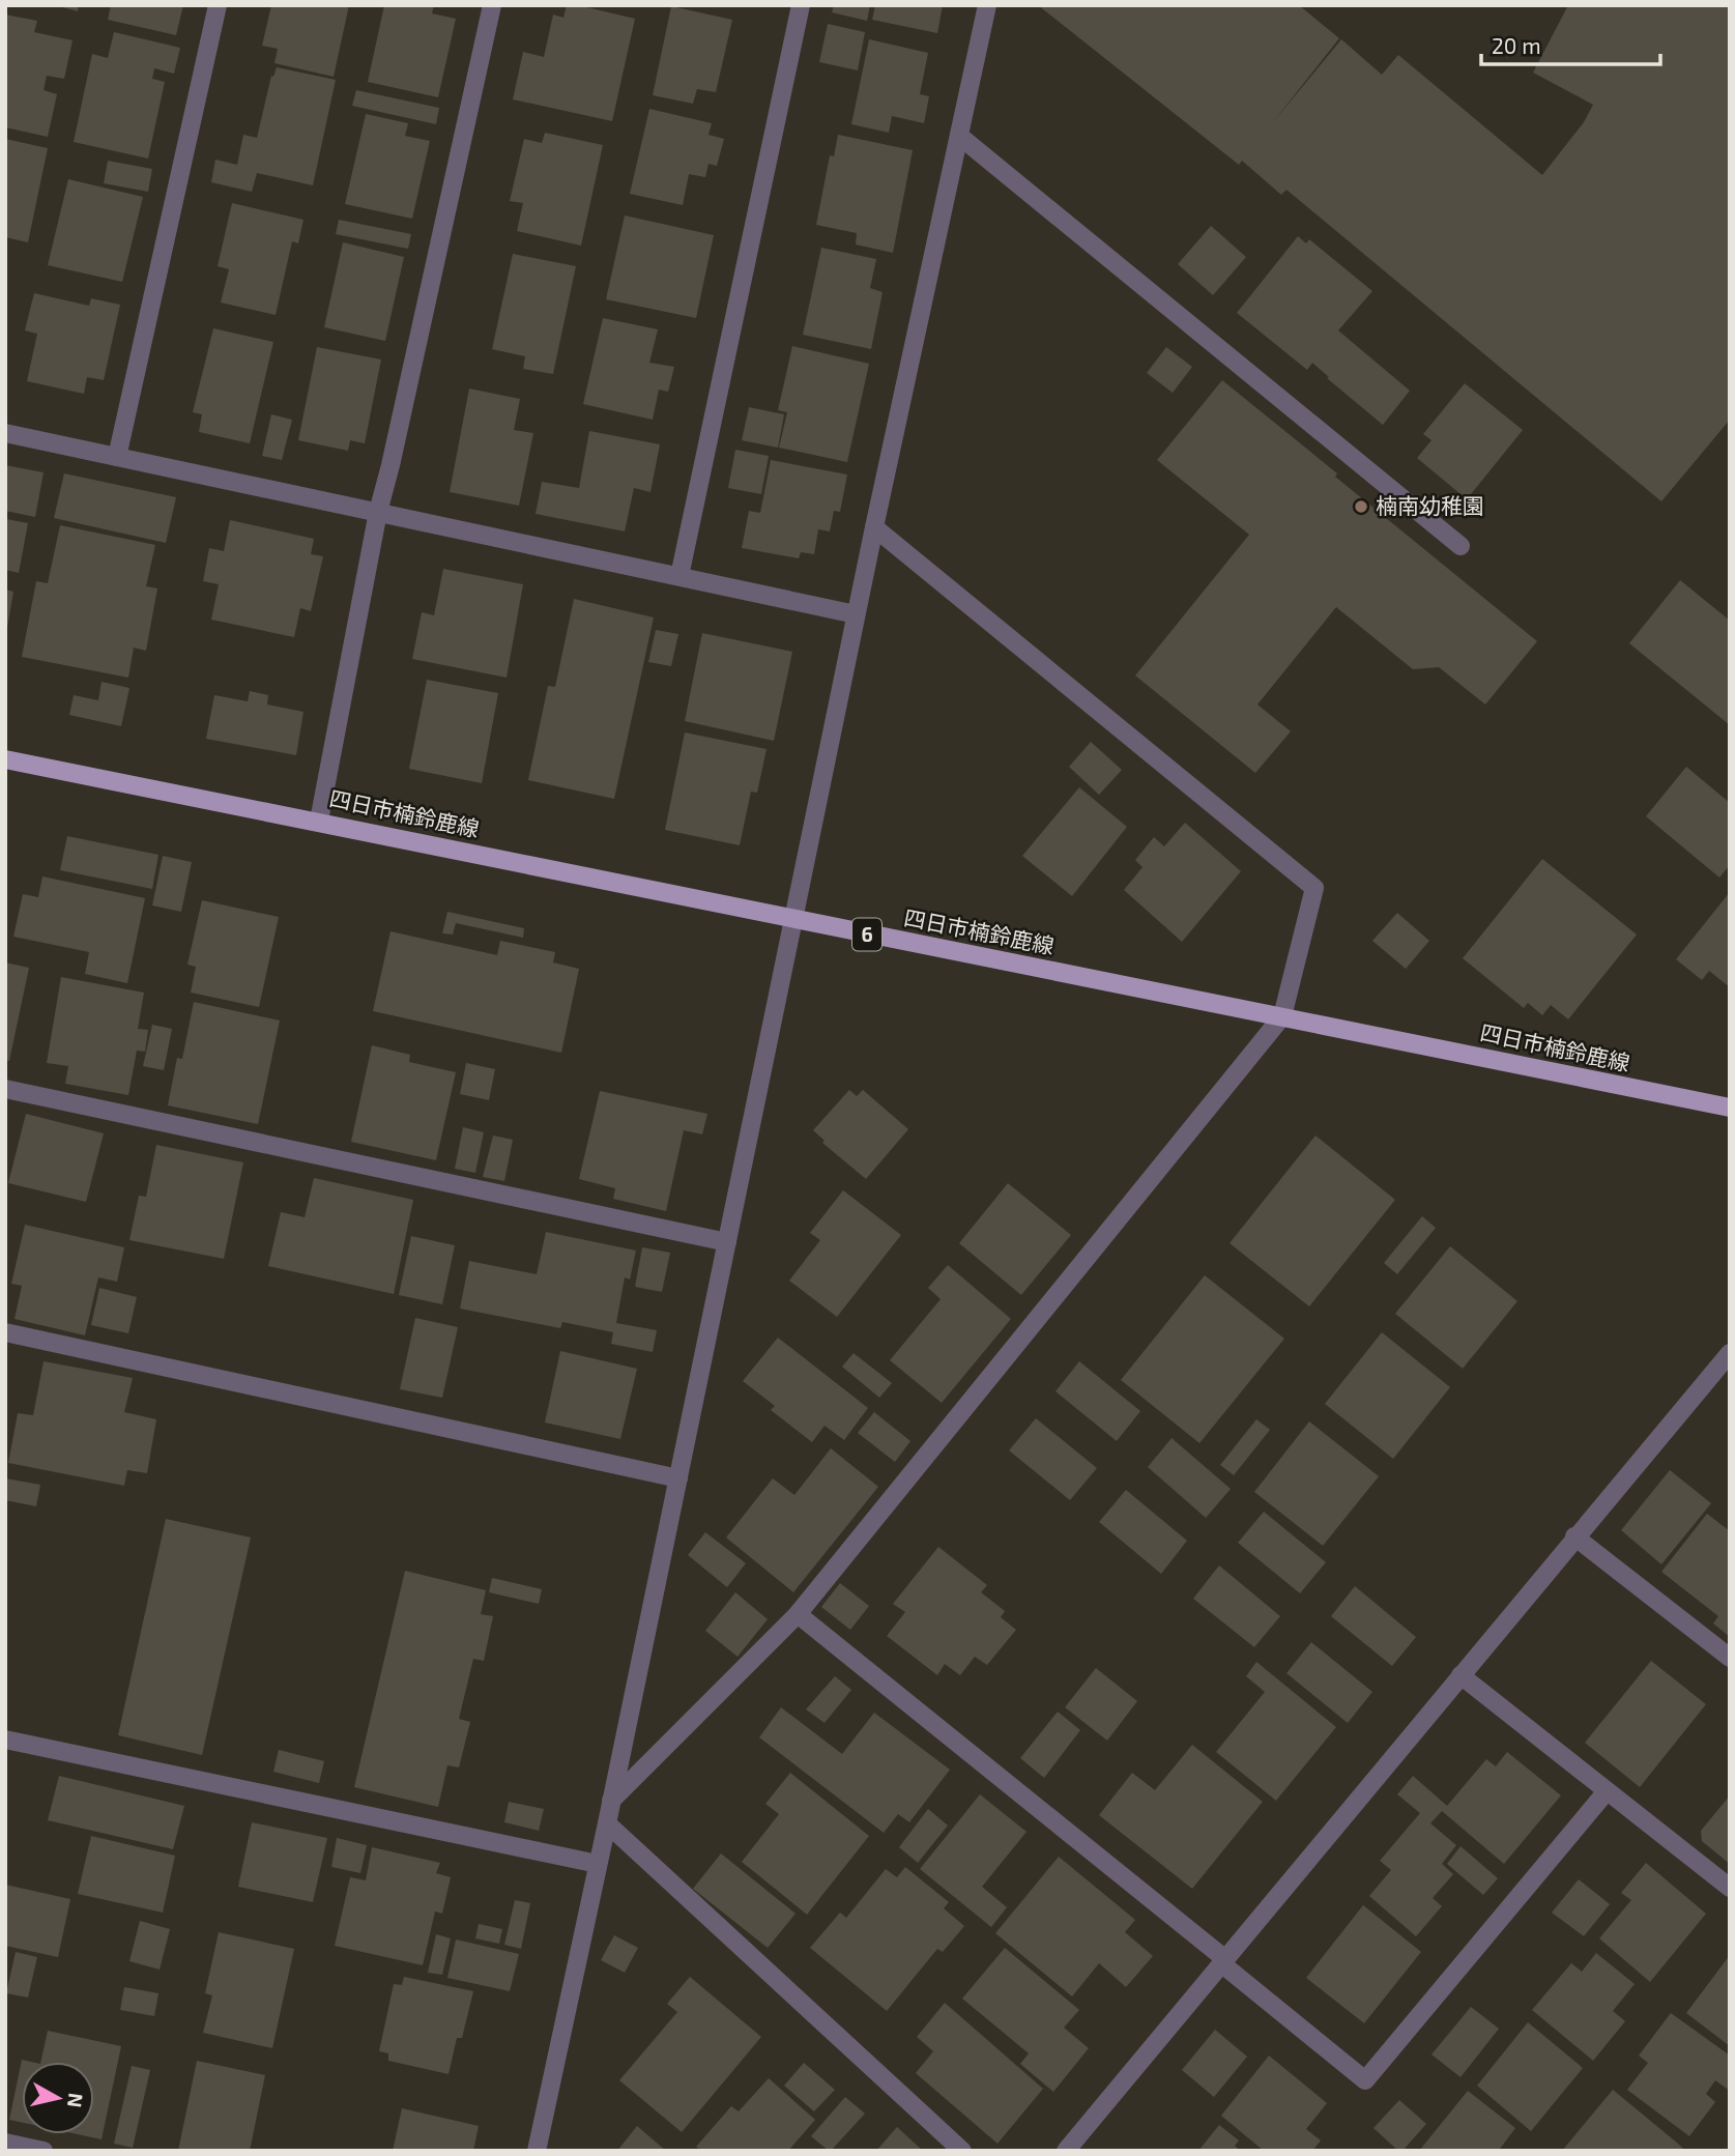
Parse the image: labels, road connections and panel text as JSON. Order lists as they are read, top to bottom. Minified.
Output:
{"streets":{"main road":["四日市楠鈴鹿線","6"]},"places":["楠南幼稚園"],"scale_bar":"20 m","north":"right"}
